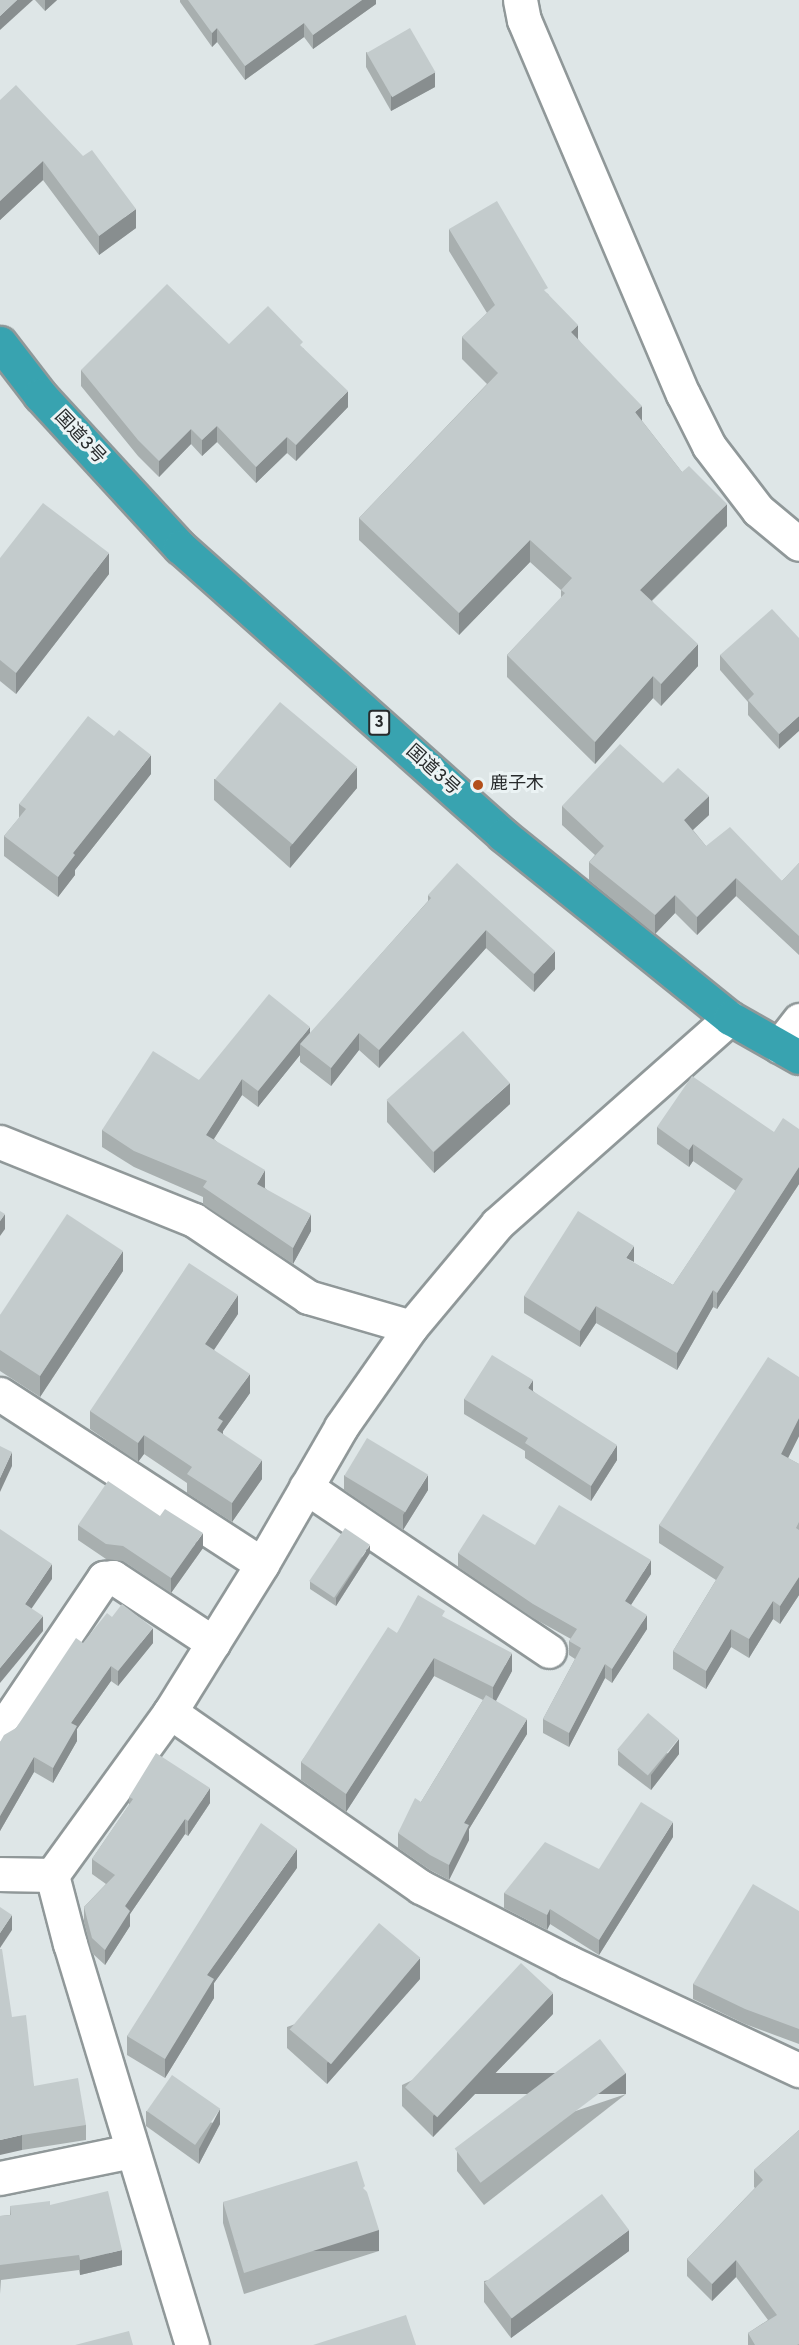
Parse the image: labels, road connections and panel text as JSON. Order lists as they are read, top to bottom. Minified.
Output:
{"streets":{"highway":["国道3号","3"]},"places":["鹿子木"]}
